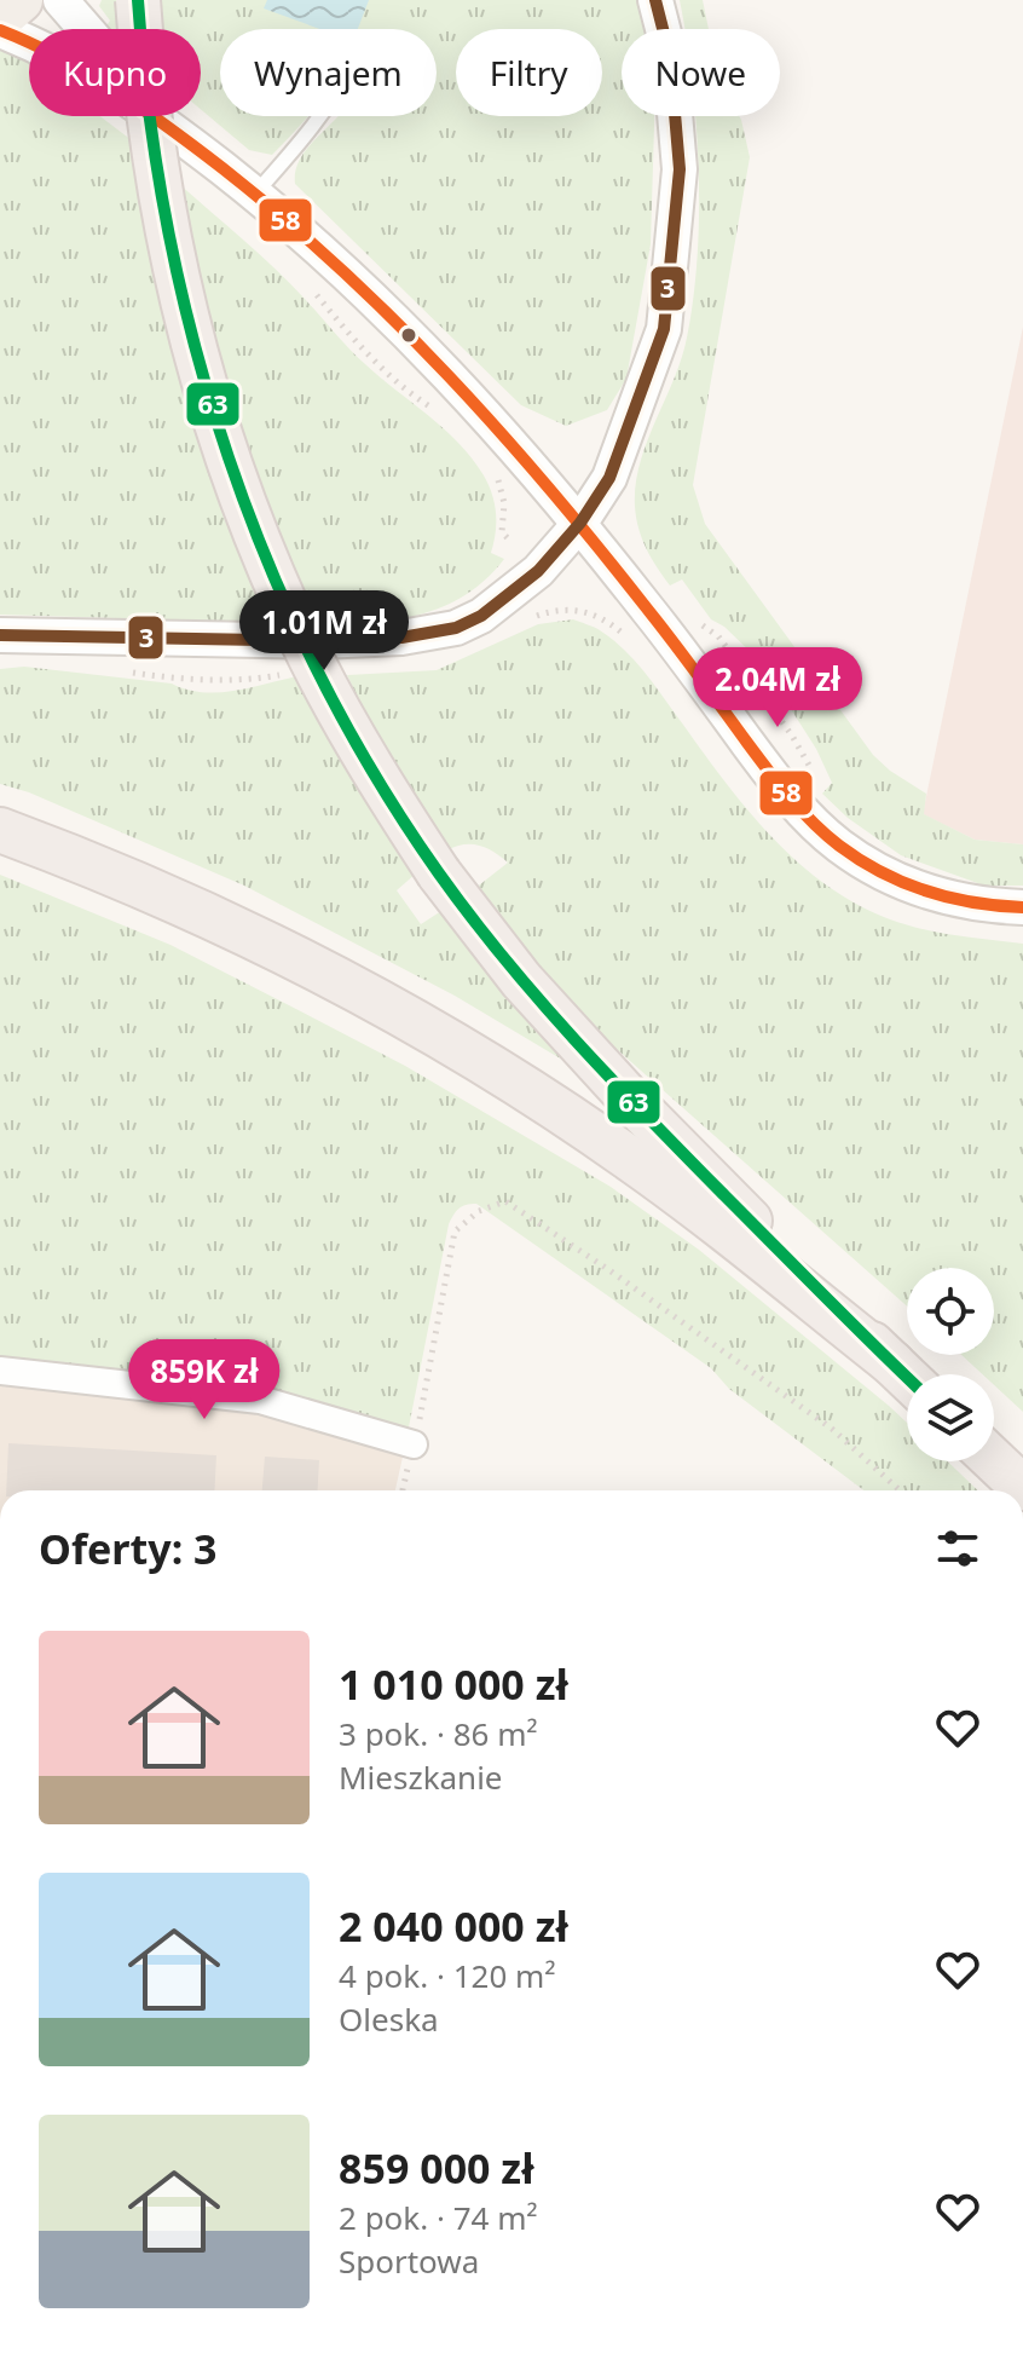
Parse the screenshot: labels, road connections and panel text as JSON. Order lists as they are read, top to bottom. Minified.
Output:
{"lines":["transit line 63","transit line 3","transit line 58"],"page":{"chip":["Kupno","Wynajem","Filtry","Nowe"],"price":["1.01M zł","2.04M zł","859K zł"],"heading":"Oferty: 3","list":[{"name":"1 010 000 zł","note":"3 pok. · 86 m² · Mieszkanie"},{"name":"2 040 000 zł","note":"4 pok. · 120 m² · Oleska"},{"name":"859 000 zł","note":"2 pok. · 74 m² · Sportowa"}]}}
